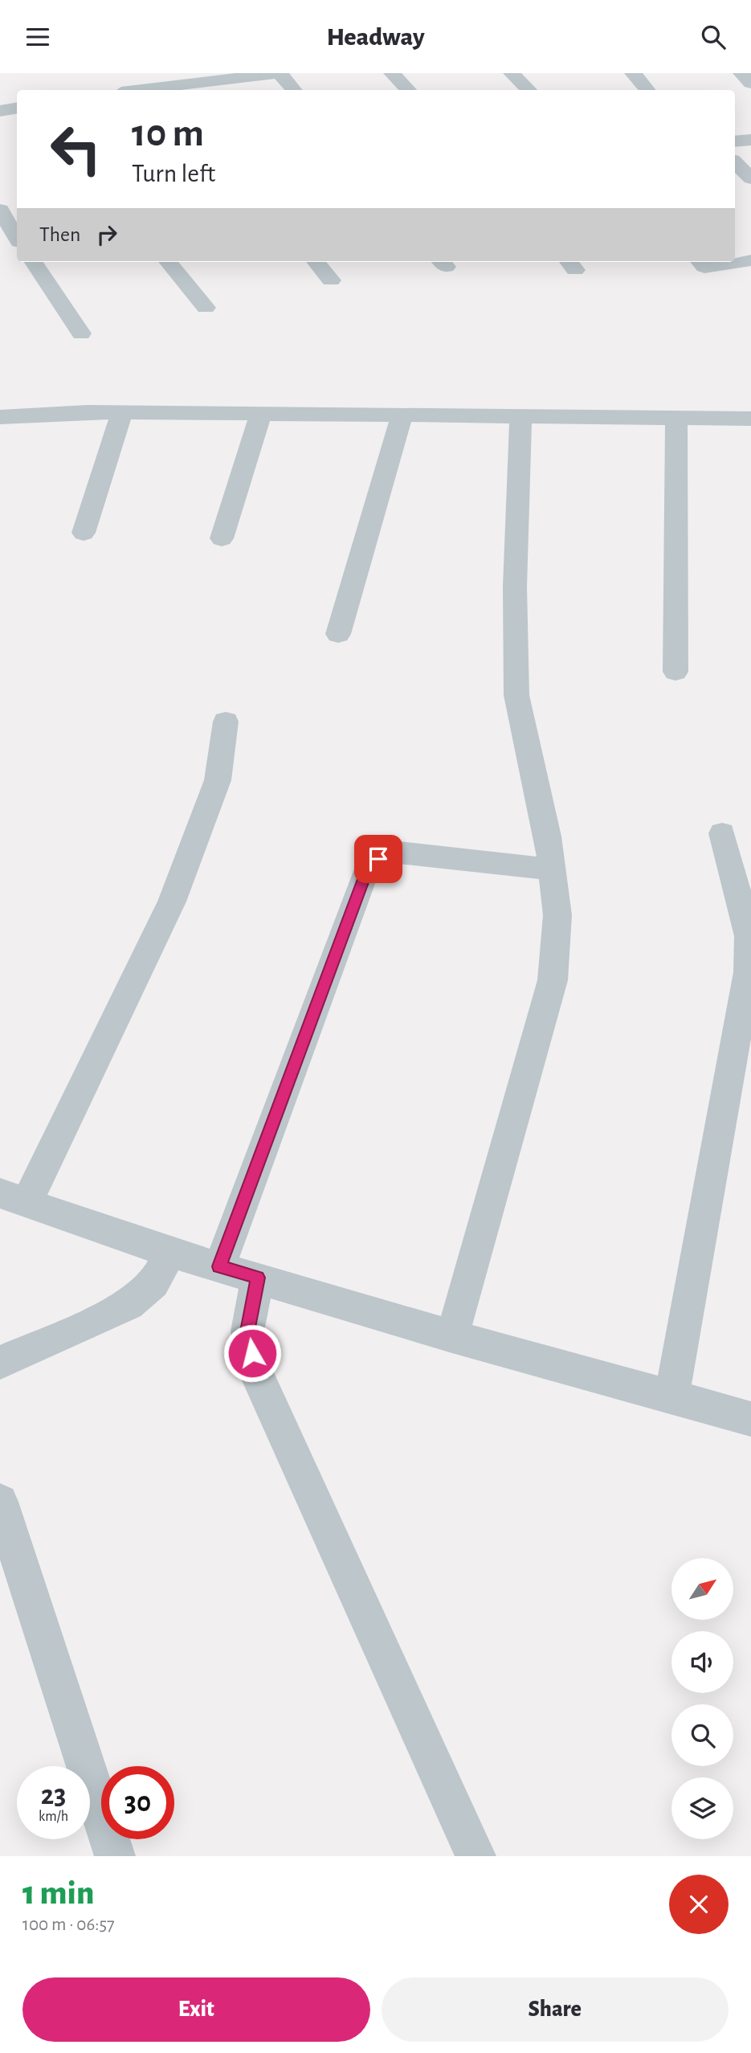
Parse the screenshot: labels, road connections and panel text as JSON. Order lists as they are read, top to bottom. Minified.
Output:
{"north":"top right","page":{"header":"Headway","turn":["10 m","Turn left"],"then":"Then","speed":"23 km/h","limit":"30","heading":["1 min","100 m · 06:57"],"buttons":["Exit","Share"]}}
